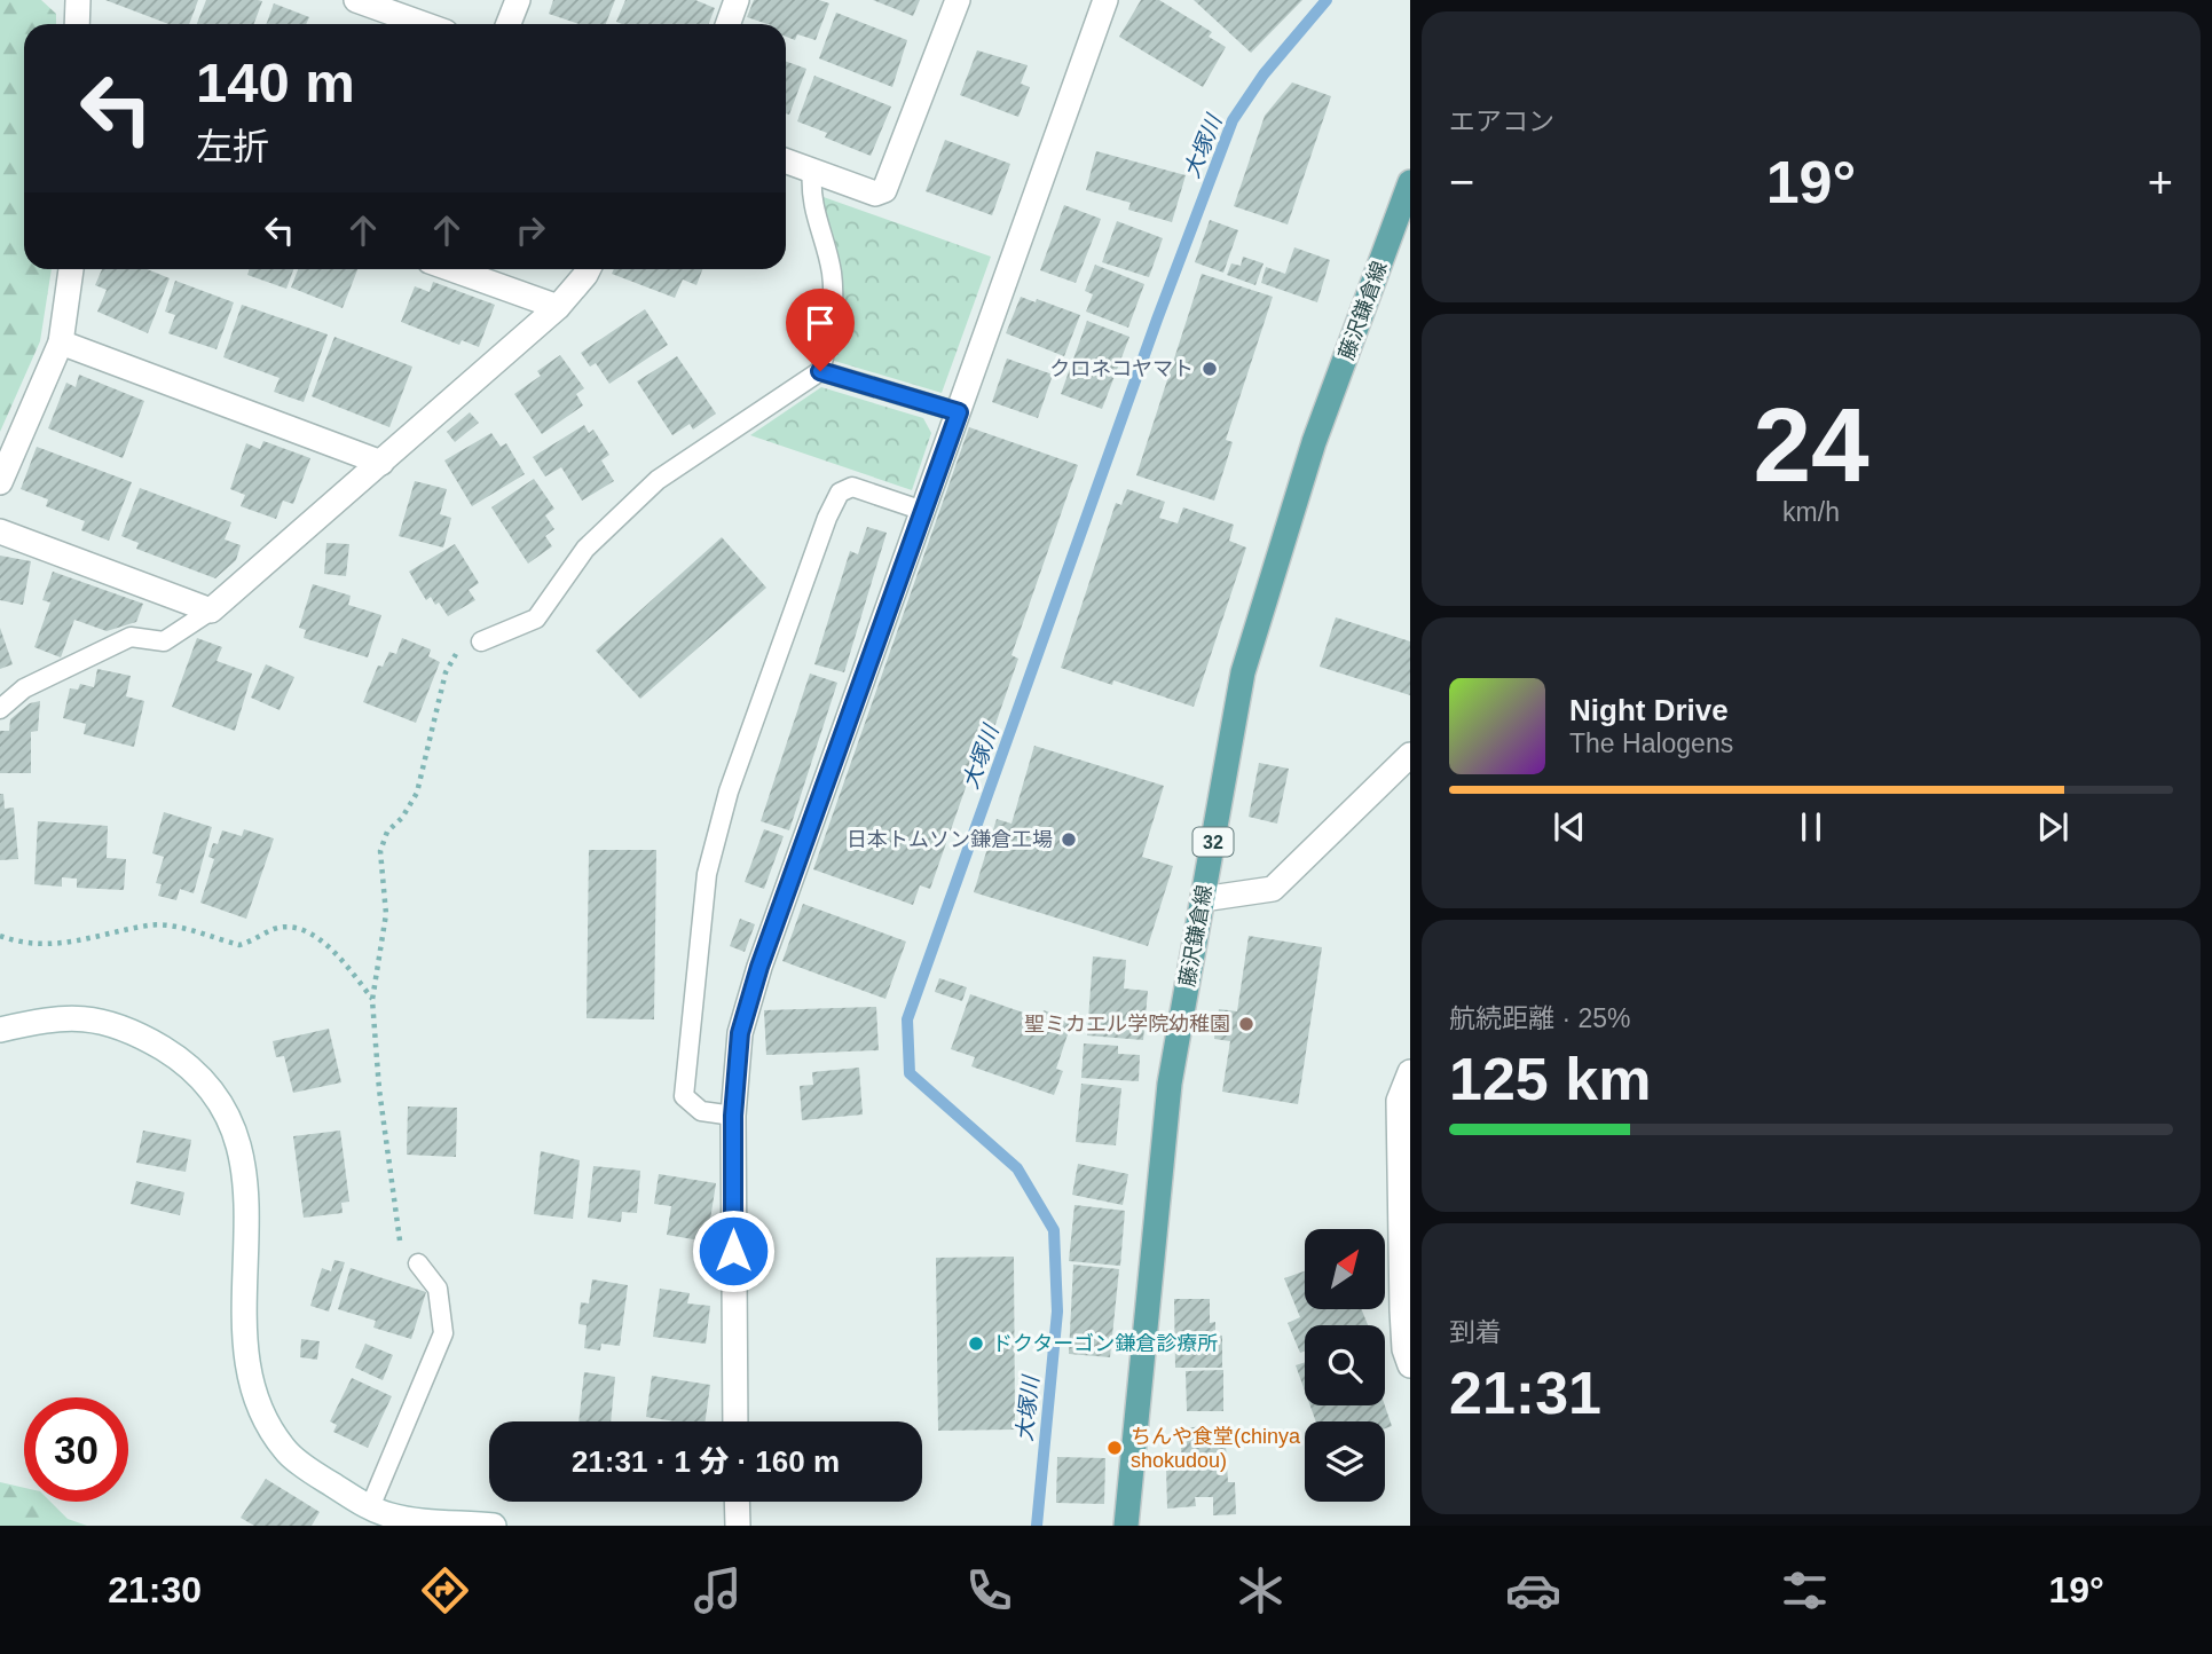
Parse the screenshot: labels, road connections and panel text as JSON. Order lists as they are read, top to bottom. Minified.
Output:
{"streets":{"main road":["藤沢鎌倉線","32"]},"water":["大塚川"],"places":["クロネコヤマト","日本トムソン鎌倉工場","聖ミカエル学院幼稚園","ドクターゴン鎌倉診療所","ちんや食堂(chinya shokudou)"],"north":"top right","page":{"tile":["エアコン",["24","km/h"],["航続距離 · 25%","125 km"],["到着","21:31"]],"turn":["140 m","左折"],"heat":["−","19°","+"],"song":["Night Drive","The Halogens"],"limit":"30","trip":"21:31 · 1 分 · 160 m","tabs":["21:30","19°"]}}
